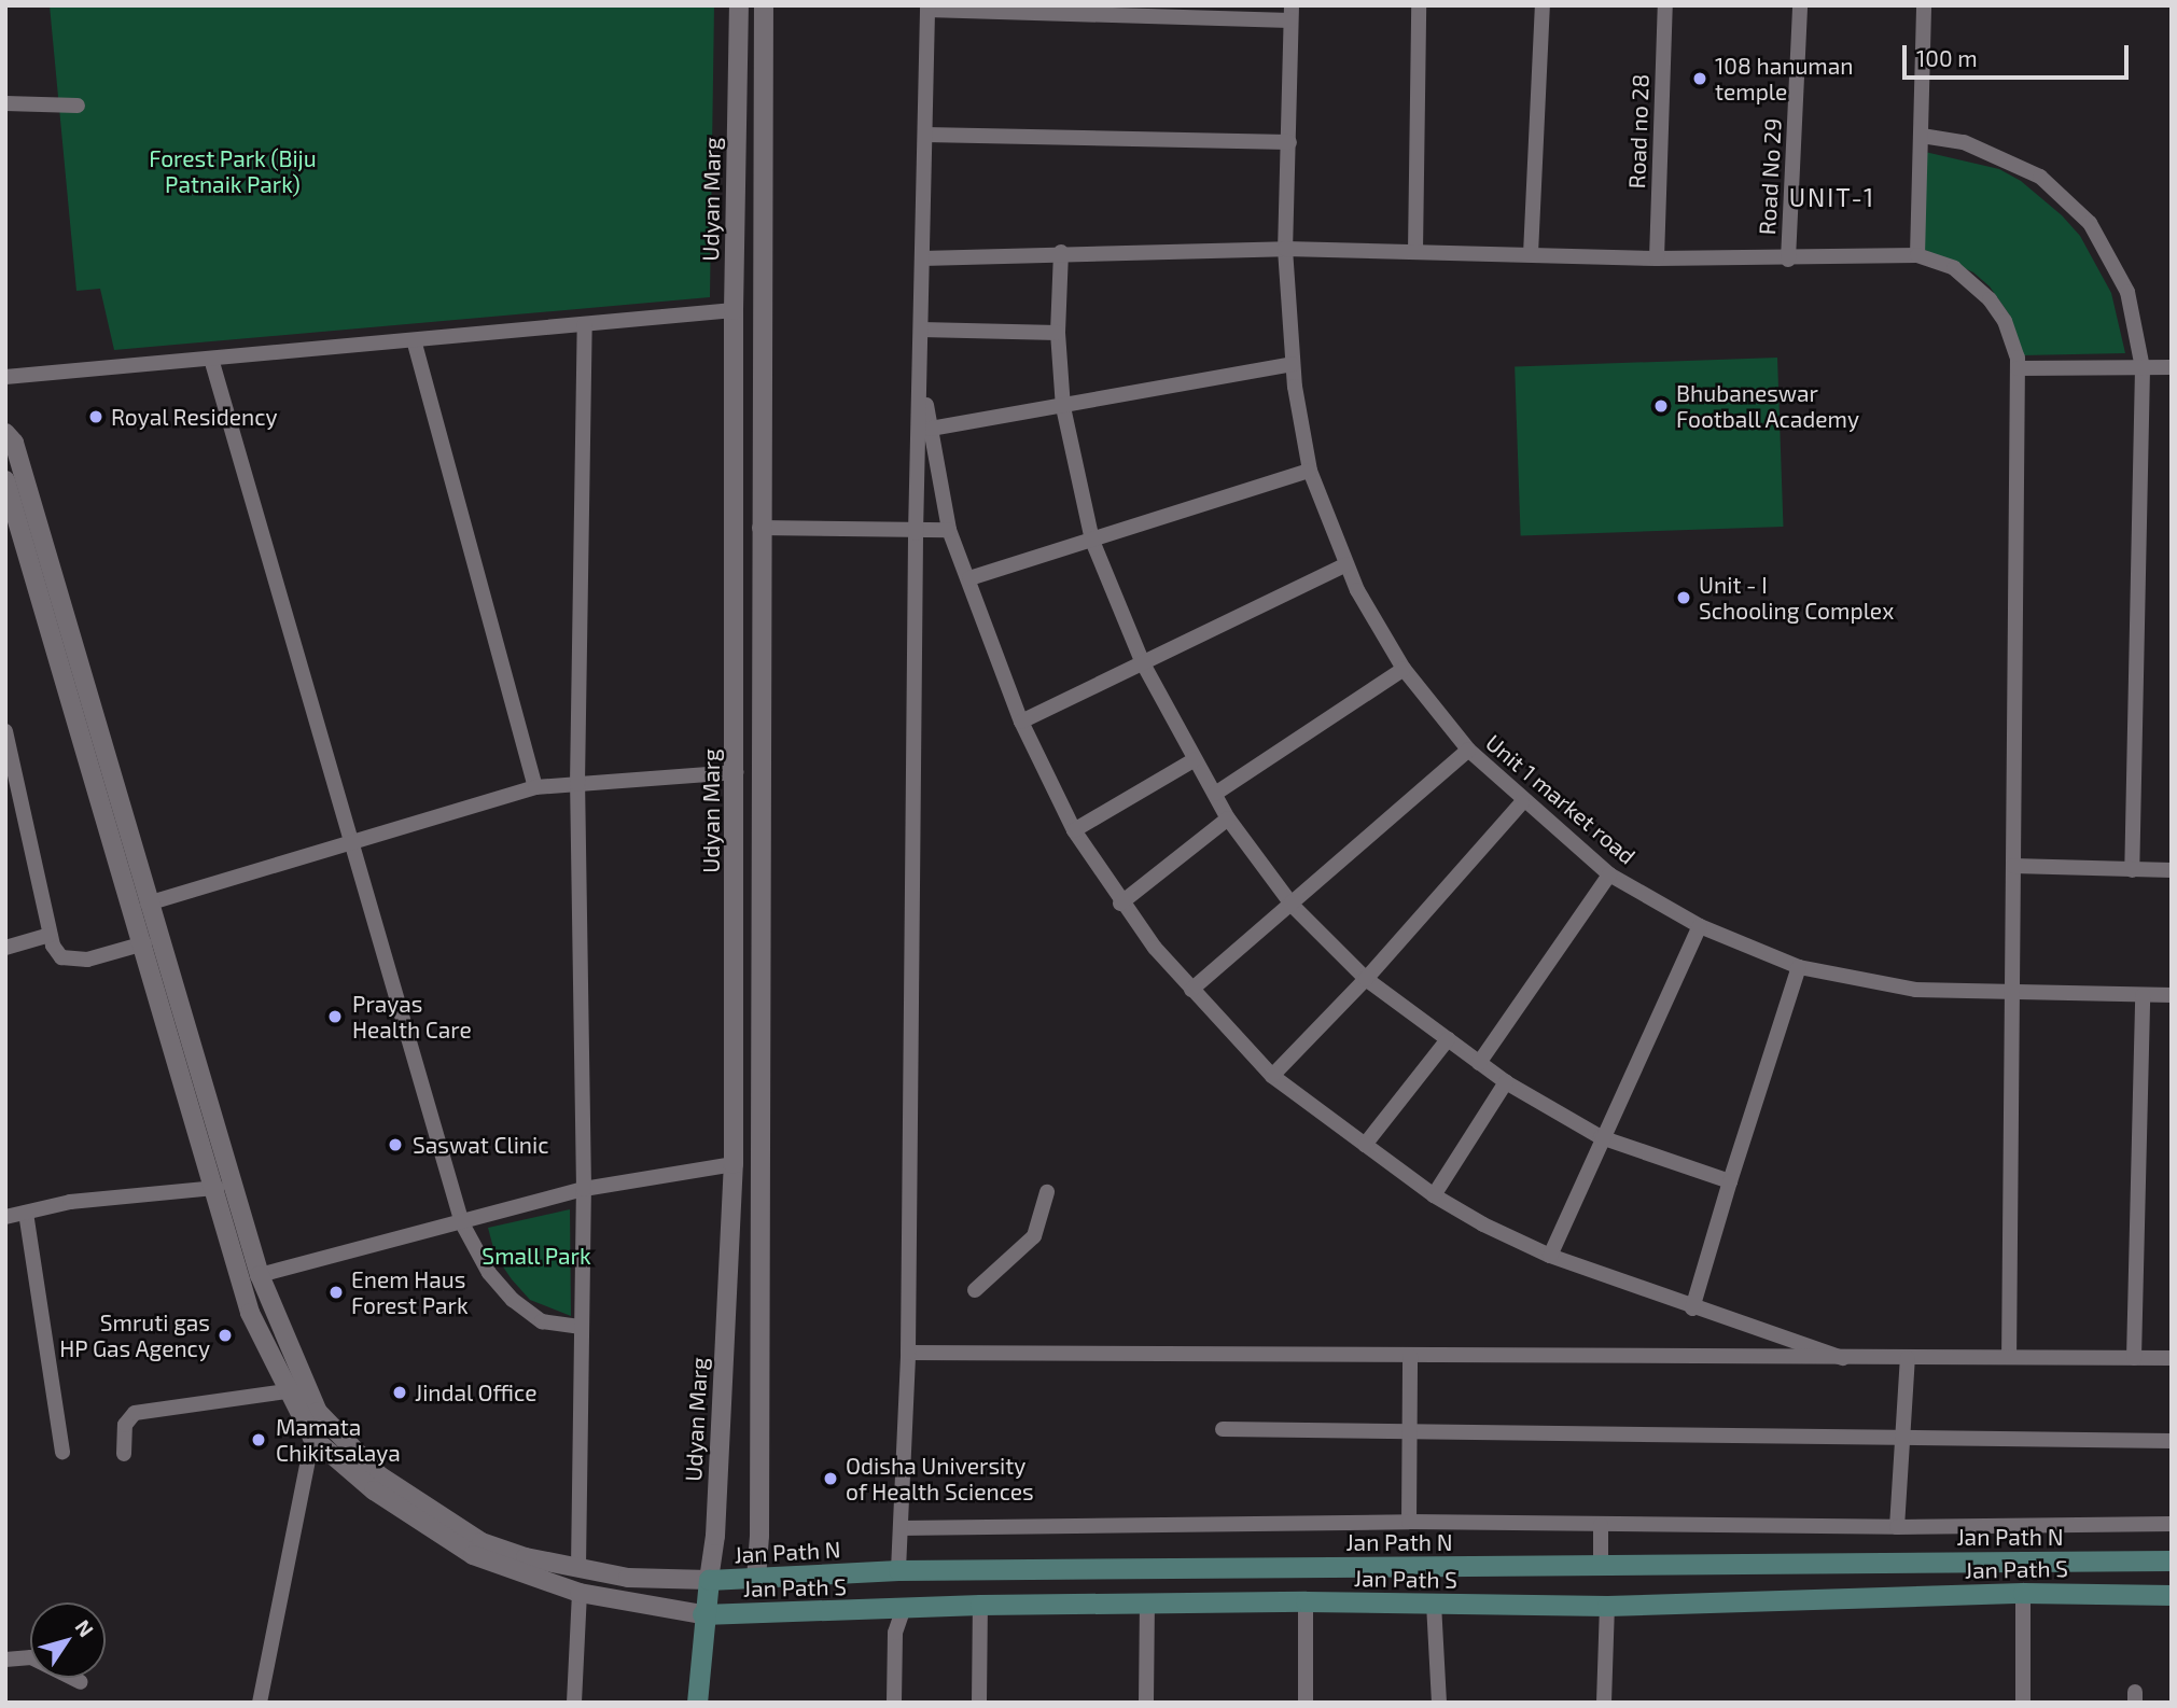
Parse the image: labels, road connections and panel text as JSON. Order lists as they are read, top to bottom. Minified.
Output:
{"streets":{"main road":["Udyan Marg","Jan Path N","Jan Path S"],"street":["Road no 28","Road No 29","Unit 1 market road"]},"crossings":[["Udyan Marg","Jan Path N"],["Udyan Marg","Jan Path S"]],"districts":["UNIT-1"],"parks":["Forest Park (Biju Patnaik Park)","Small Park"],"places":["108 hanuman temple","Bhubaneswar Football Academy","Royal Residency","Unit - I Schooling Complex","Prayas Health Care","Saswat Clinic","Enem Haus Forest Park","Smruti gas HP Gas Agency","Jindal Office","Mamata Chikitsalaya","Odisha University of Health Sciences"],"scale_bar":"100 m","north":"top right"}
